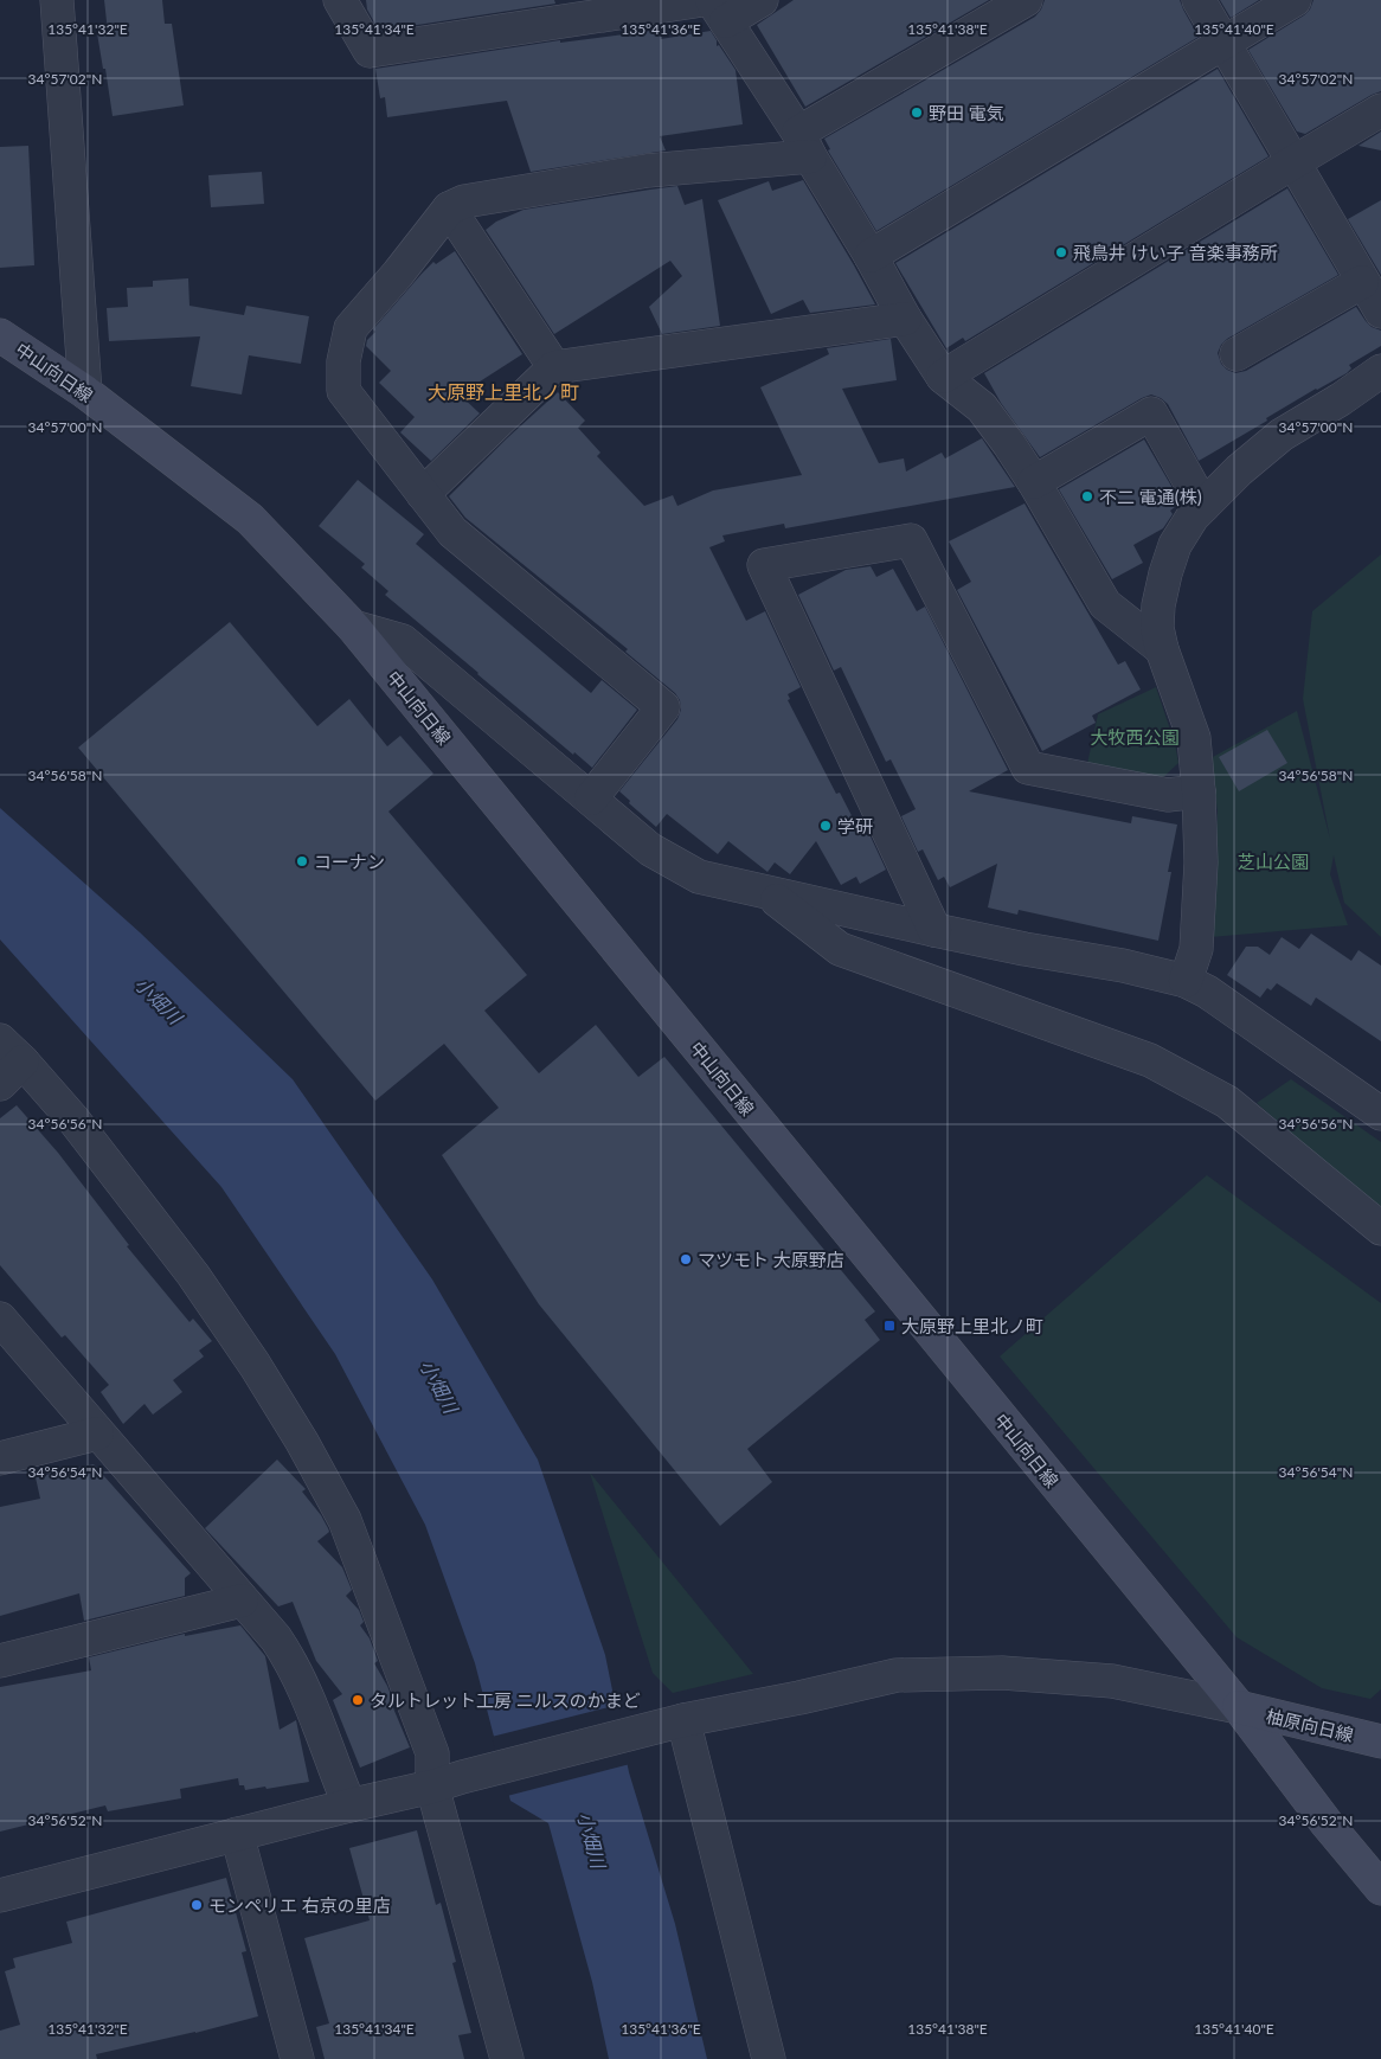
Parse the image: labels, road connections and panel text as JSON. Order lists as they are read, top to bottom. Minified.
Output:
{"streets":{"main road":["中山向日線","柚原向日線"]},"crossings":[["中山向日線","柚原向日線"]],"districts":["大原野上里北ノ町"],"water":["小畑川"],"parks":["大牧西公園","芝山公園"],"places":{"other":["野田 電気","飛鳥井 けい子 音楽事務所","不二 電通(株)","学研","コーナン","マツモト 大原野店","タルトレット工房 ニルスのかまど","モンペリエ 右京の里店"],"transit":["大原野上里北ノ町"]},"coordinates":["135°41'32\"E","135°41'34\"E","135°41'36\"E","135°41'38\"E","135°41'40\"E","34°57'02\"N","34°57'00\"N","34°56'58\"N","34°56'56\"N","34°56'54\"N","34°56'52\"N"]}
